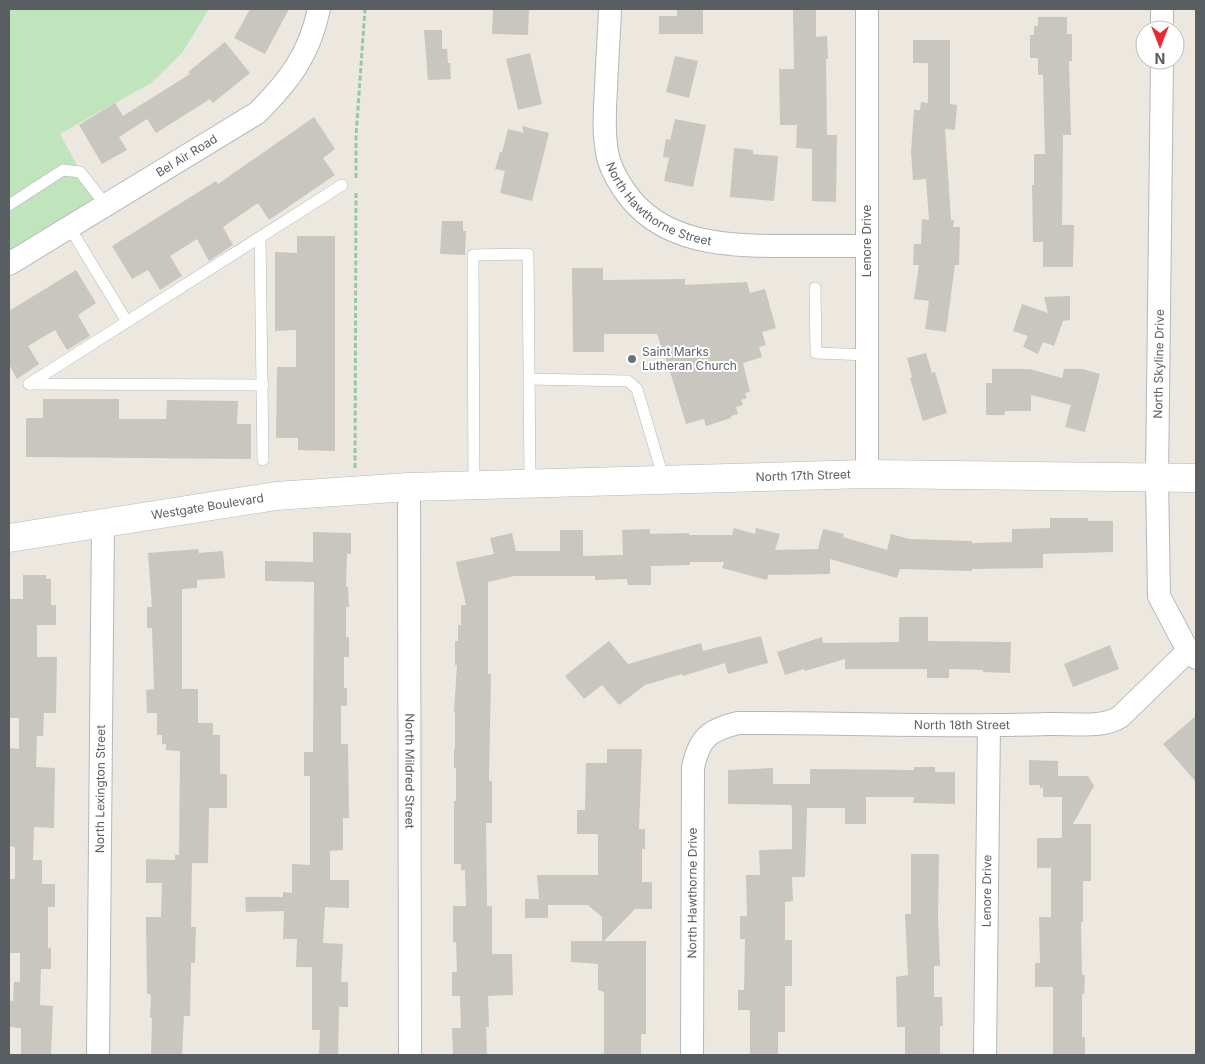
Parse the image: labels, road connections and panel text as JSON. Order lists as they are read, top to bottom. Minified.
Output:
{"streets":{"street":["Bel Air Road","North Hawthorne Street","Lenore Drive","North Skyline Drive","North 17th Street","Westgate Boulevard","North 18th Street","North Mildred Street","North Lexington Street","North Hawthorne Drive"]},"crossings":[["North Hawthorne Street","Lenore Drive"],["Lenore Drive","North 17th Street"],["Lenore Drive","North 18th Street"],["North Skyline Drive","North 17th Street"],["North Skyline Drive","North 18th Street"],["North 17th Street","Westgate Boulevard"],["North 17th Street","North Mildred Street"],["Westgate Boulevard","North Mildred Street"],["Westgate Boulevard","North Lexington Street"],["North 18th Street","North Hawthorne Drive"]],"places":["Saint Marks Lutheran Church"],"north":"bottom"}
